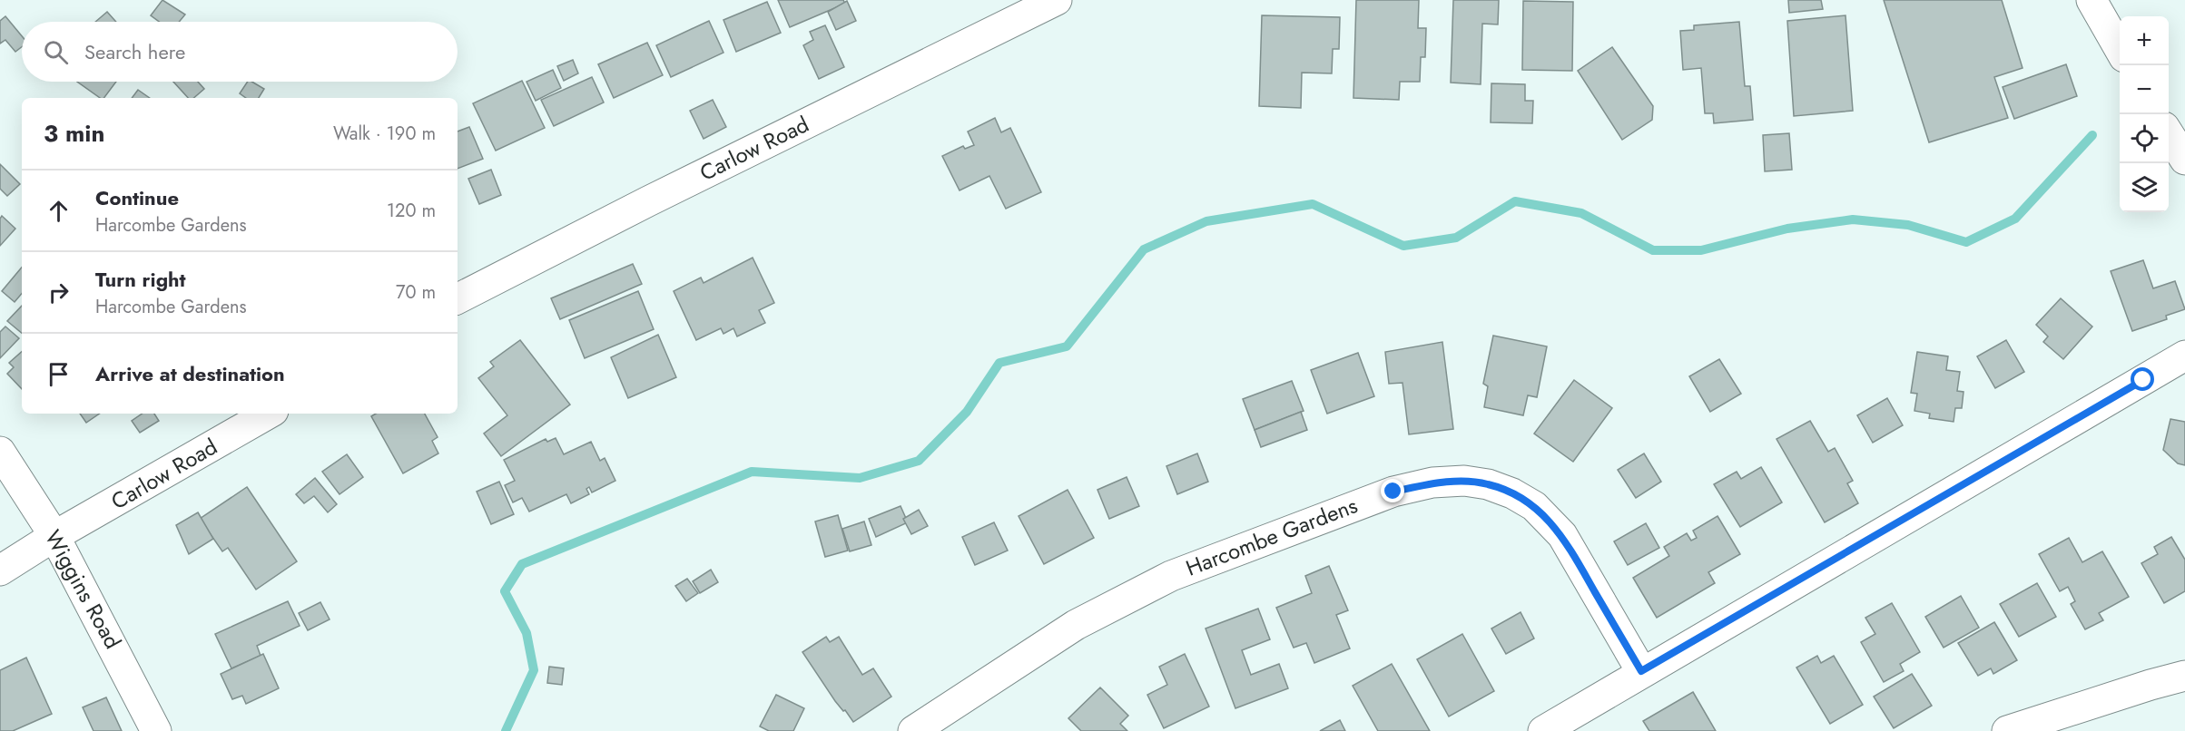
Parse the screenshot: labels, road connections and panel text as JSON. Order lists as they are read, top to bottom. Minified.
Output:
{"streets":{"street":["Carlow Road","Harcombe Gardens","Wiggins Road"]},"crossings":[["Carlow Road","Wiggins Road"]],"page":{"map_buttons":["+","−"],"search":"Search here","heading":["3 min","Walk · 190 m"],"list":[["Continue","Harcombe Gardens","120 m"],["Turn right","Harcombe Gardens","70 m"],"Arrive at destination"]}}
